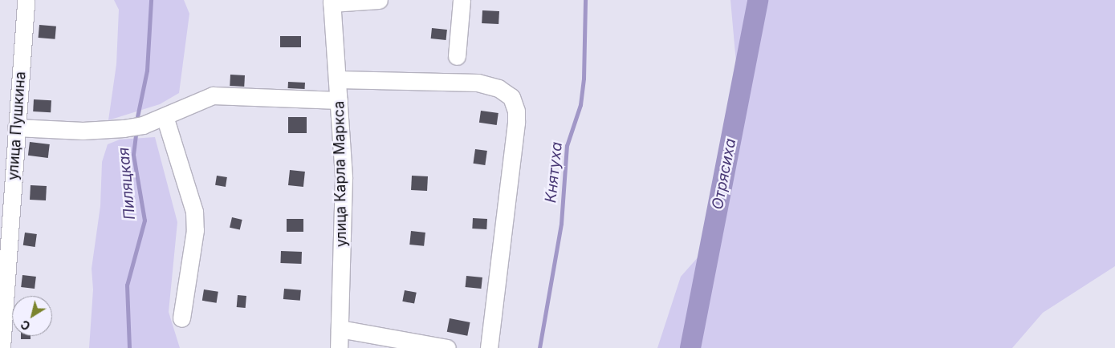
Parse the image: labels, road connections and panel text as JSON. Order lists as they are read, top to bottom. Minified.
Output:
{"streets":{"street":["улица Пушкина","улица Карла Маркса"]},"water":["Княтуха","Отрясиха","Пиляцкая"],"north":"bottom left"}
